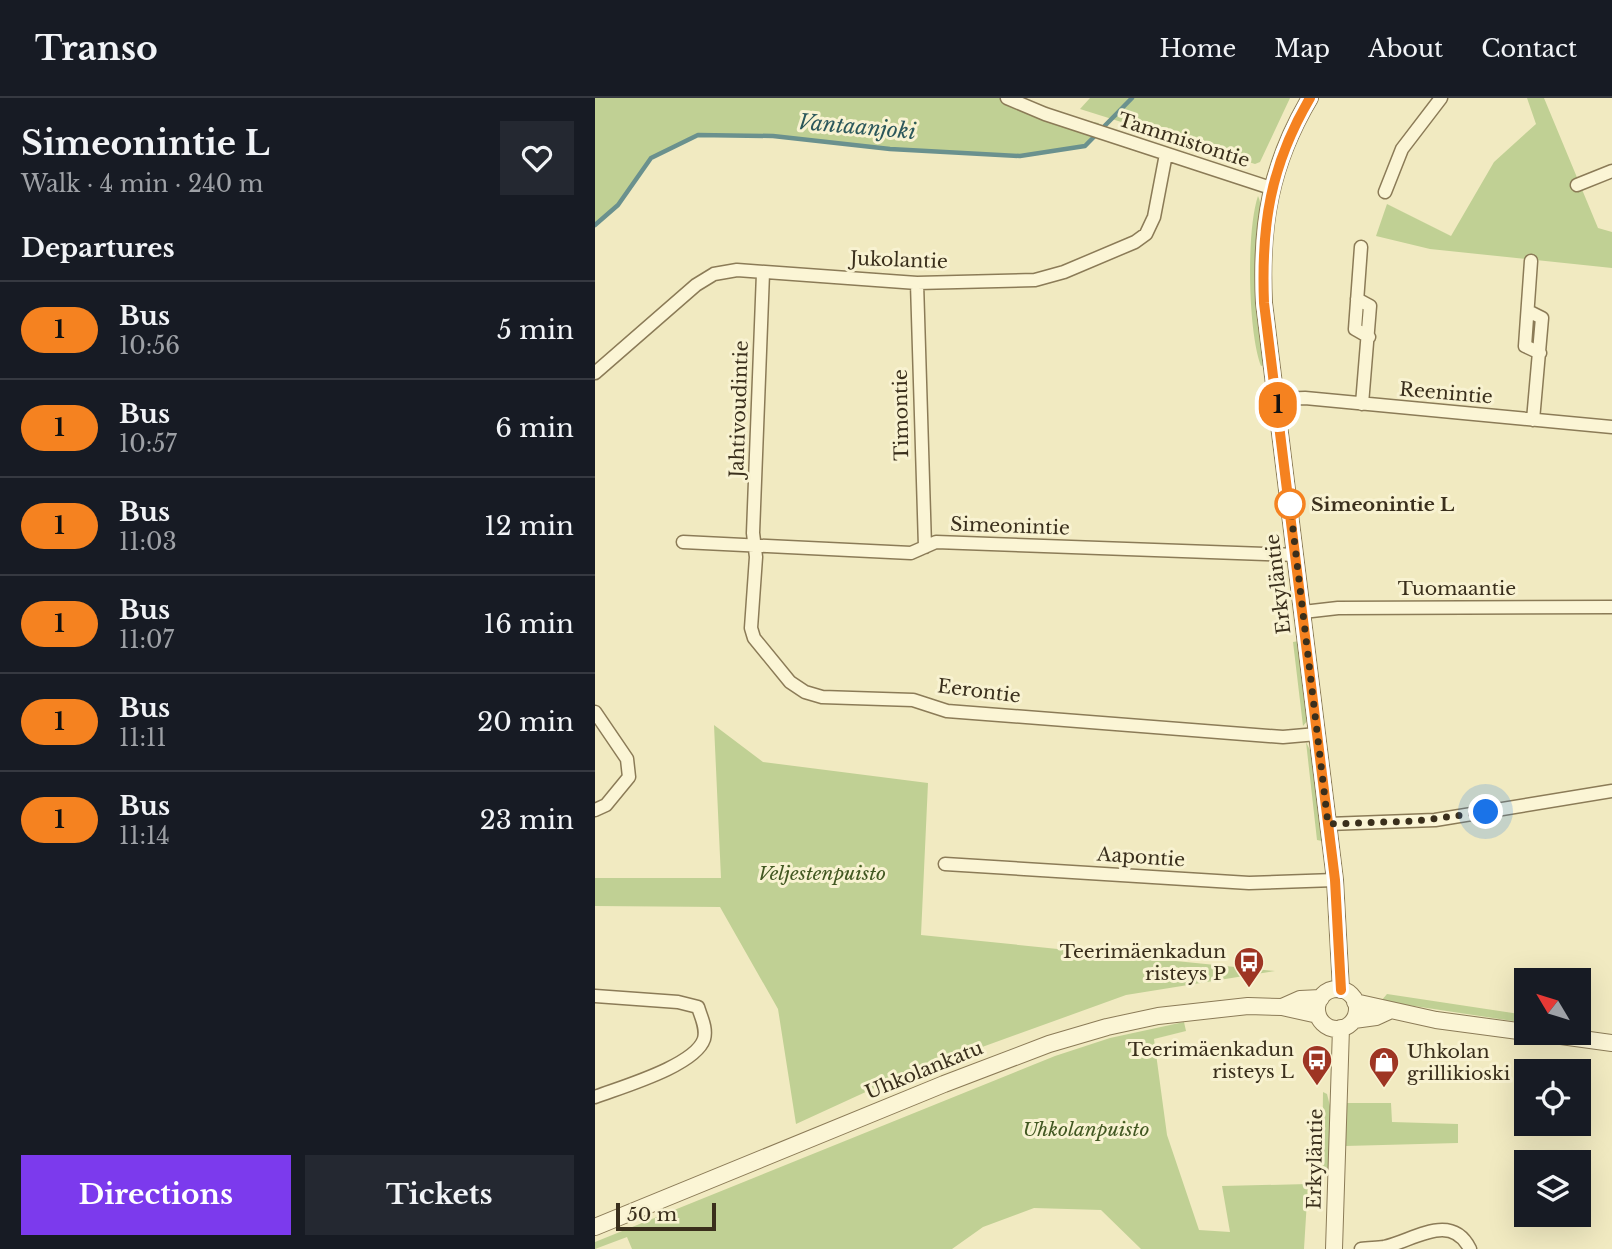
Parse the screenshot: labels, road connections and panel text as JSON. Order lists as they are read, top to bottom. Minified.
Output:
{"streets":{"street":["Tammistontie","Jukolantie","Reenintie","Jahtivoudintie","Timontie","Simeonintie","Erkyläntie","Tuomaantie","Eerontie","Aapontie","Uhkolankatu"]},"crossings":[["Tammistontie","Jukolantie"],["Tammistontie","Erkyläntie"],["Jukolantie","Jahtivoudintie"],["Jukolantie","Timontie"],["Reenintie","Erkyläntie"],["Jahtivoudintie","Simeonintie"],["Jahtivoudintie","Eerontie"],["Timontie","Simeonintie"],["Simeonintie","Erkyläntie"],["Simeonintie","Eerontie"],["Erkyläntie","Tuomaantie"],["Erkyläntie","Eerontie"],["Erkyläntie","Aapontie"],["Erkyläntie","Uhkolankatu"]],"water":["Vantaanjoki"],"parks":["Veljestenpuisto","Uhkolanpuisto"],"places":{"other":["Simeonintie L"],"bus stop":["Teerimäenkadun risteys P","Teerimäenkadun risteys L"],"shop":["Uhkolan grillikioski"]},"lines":["bus line 1"],"scale_bar":"50 m","north":"top left","page":{"header":"Transo","nav":["Home","Map","About","Contact"],"heading":[["Simeonintie L","Walk · 4 min · 240 m"],"Departures"],"on_map":"1","list":[{"mark":"1","name":"Bus","note":"10:56","value":"5 min"},{"mark":"1","name":"Bus","note":"10:57","value":"6 min"},{"mark":"1","name":"Bus","note":"11:03","value":"12 min"},{"mark":"1","name":"Bus","note":"11:07","value":"16 min"},{"mark":"1","name":"Bus","note":"11:11","value":"20 min"},{"mark":"1","name":"Bus","note":"11:14","value":"23 min"}],"buttons":["Directions","Tickets"],"scale":"50 m"}}
